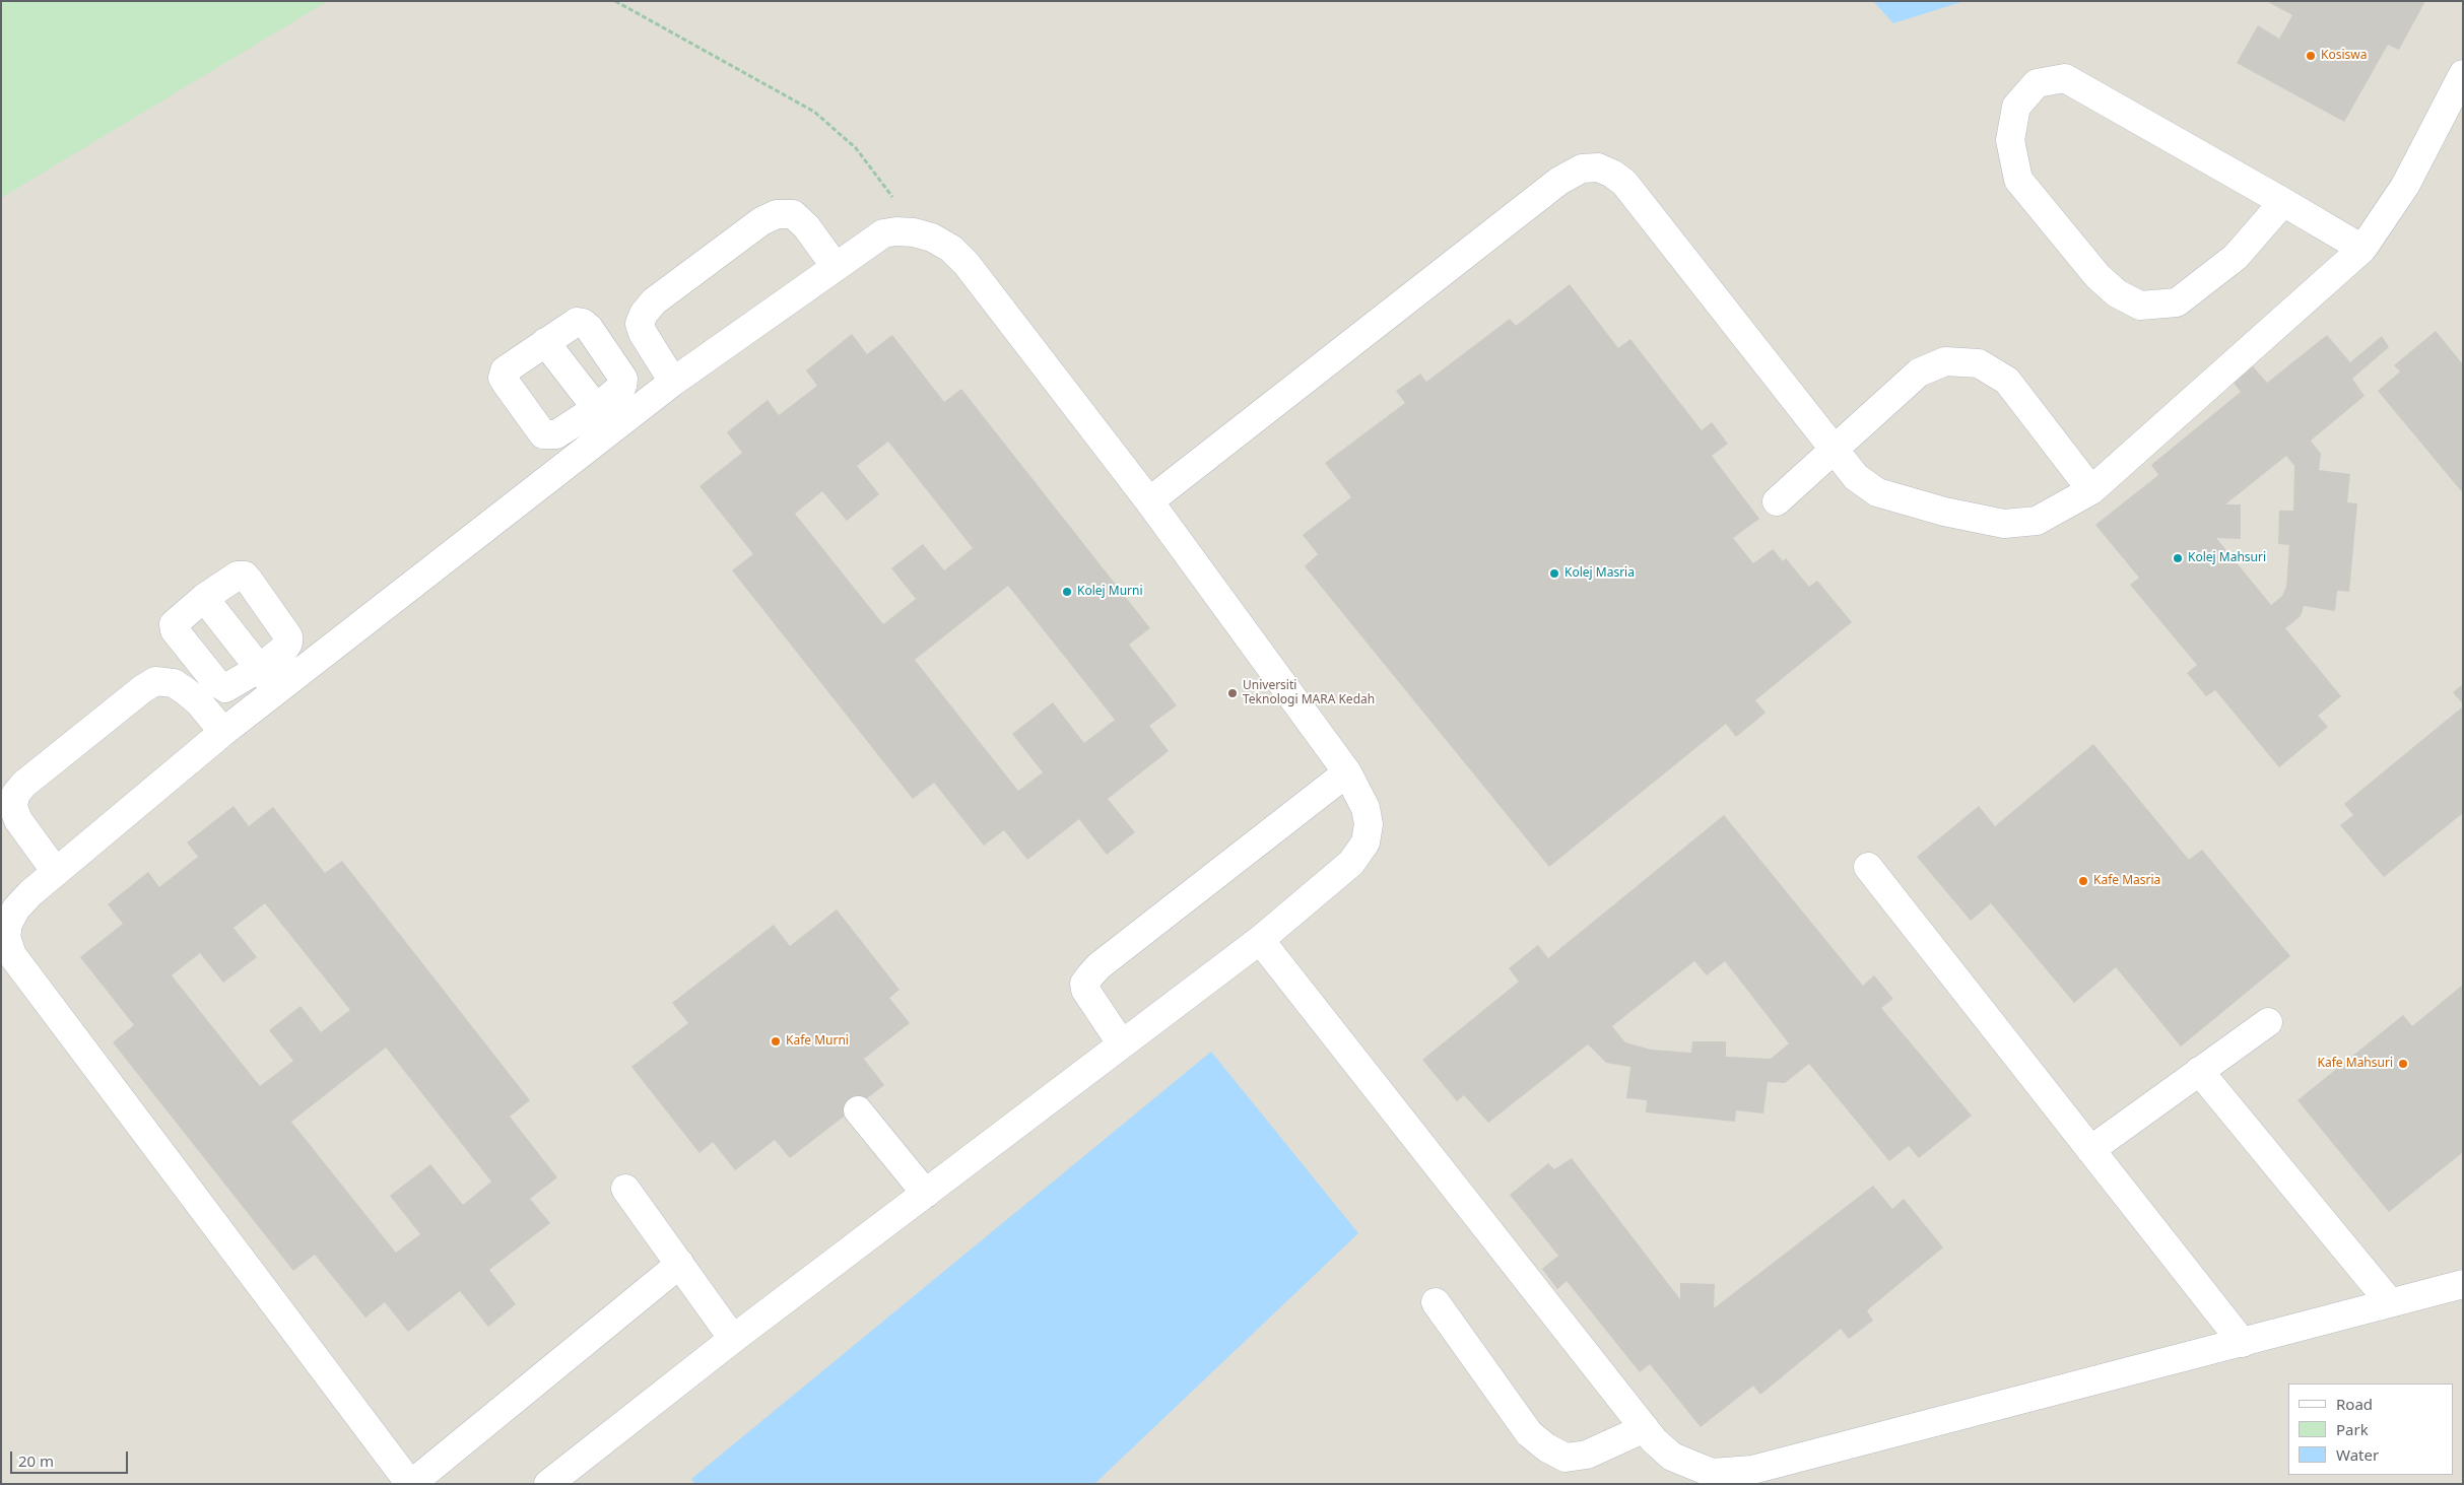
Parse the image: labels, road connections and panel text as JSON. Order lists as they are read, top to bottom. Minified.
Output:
{"places":["Kosiswa","Kolej Mahsuri","Kolej Masria","Kolej Murni","Universiti Teknologi MARA Kedah","Kafe Masria","Kafe Murni","Kafe Mahsuri"],"legend":["Road","Park","Water"],"scale_bar":"20 m"}
